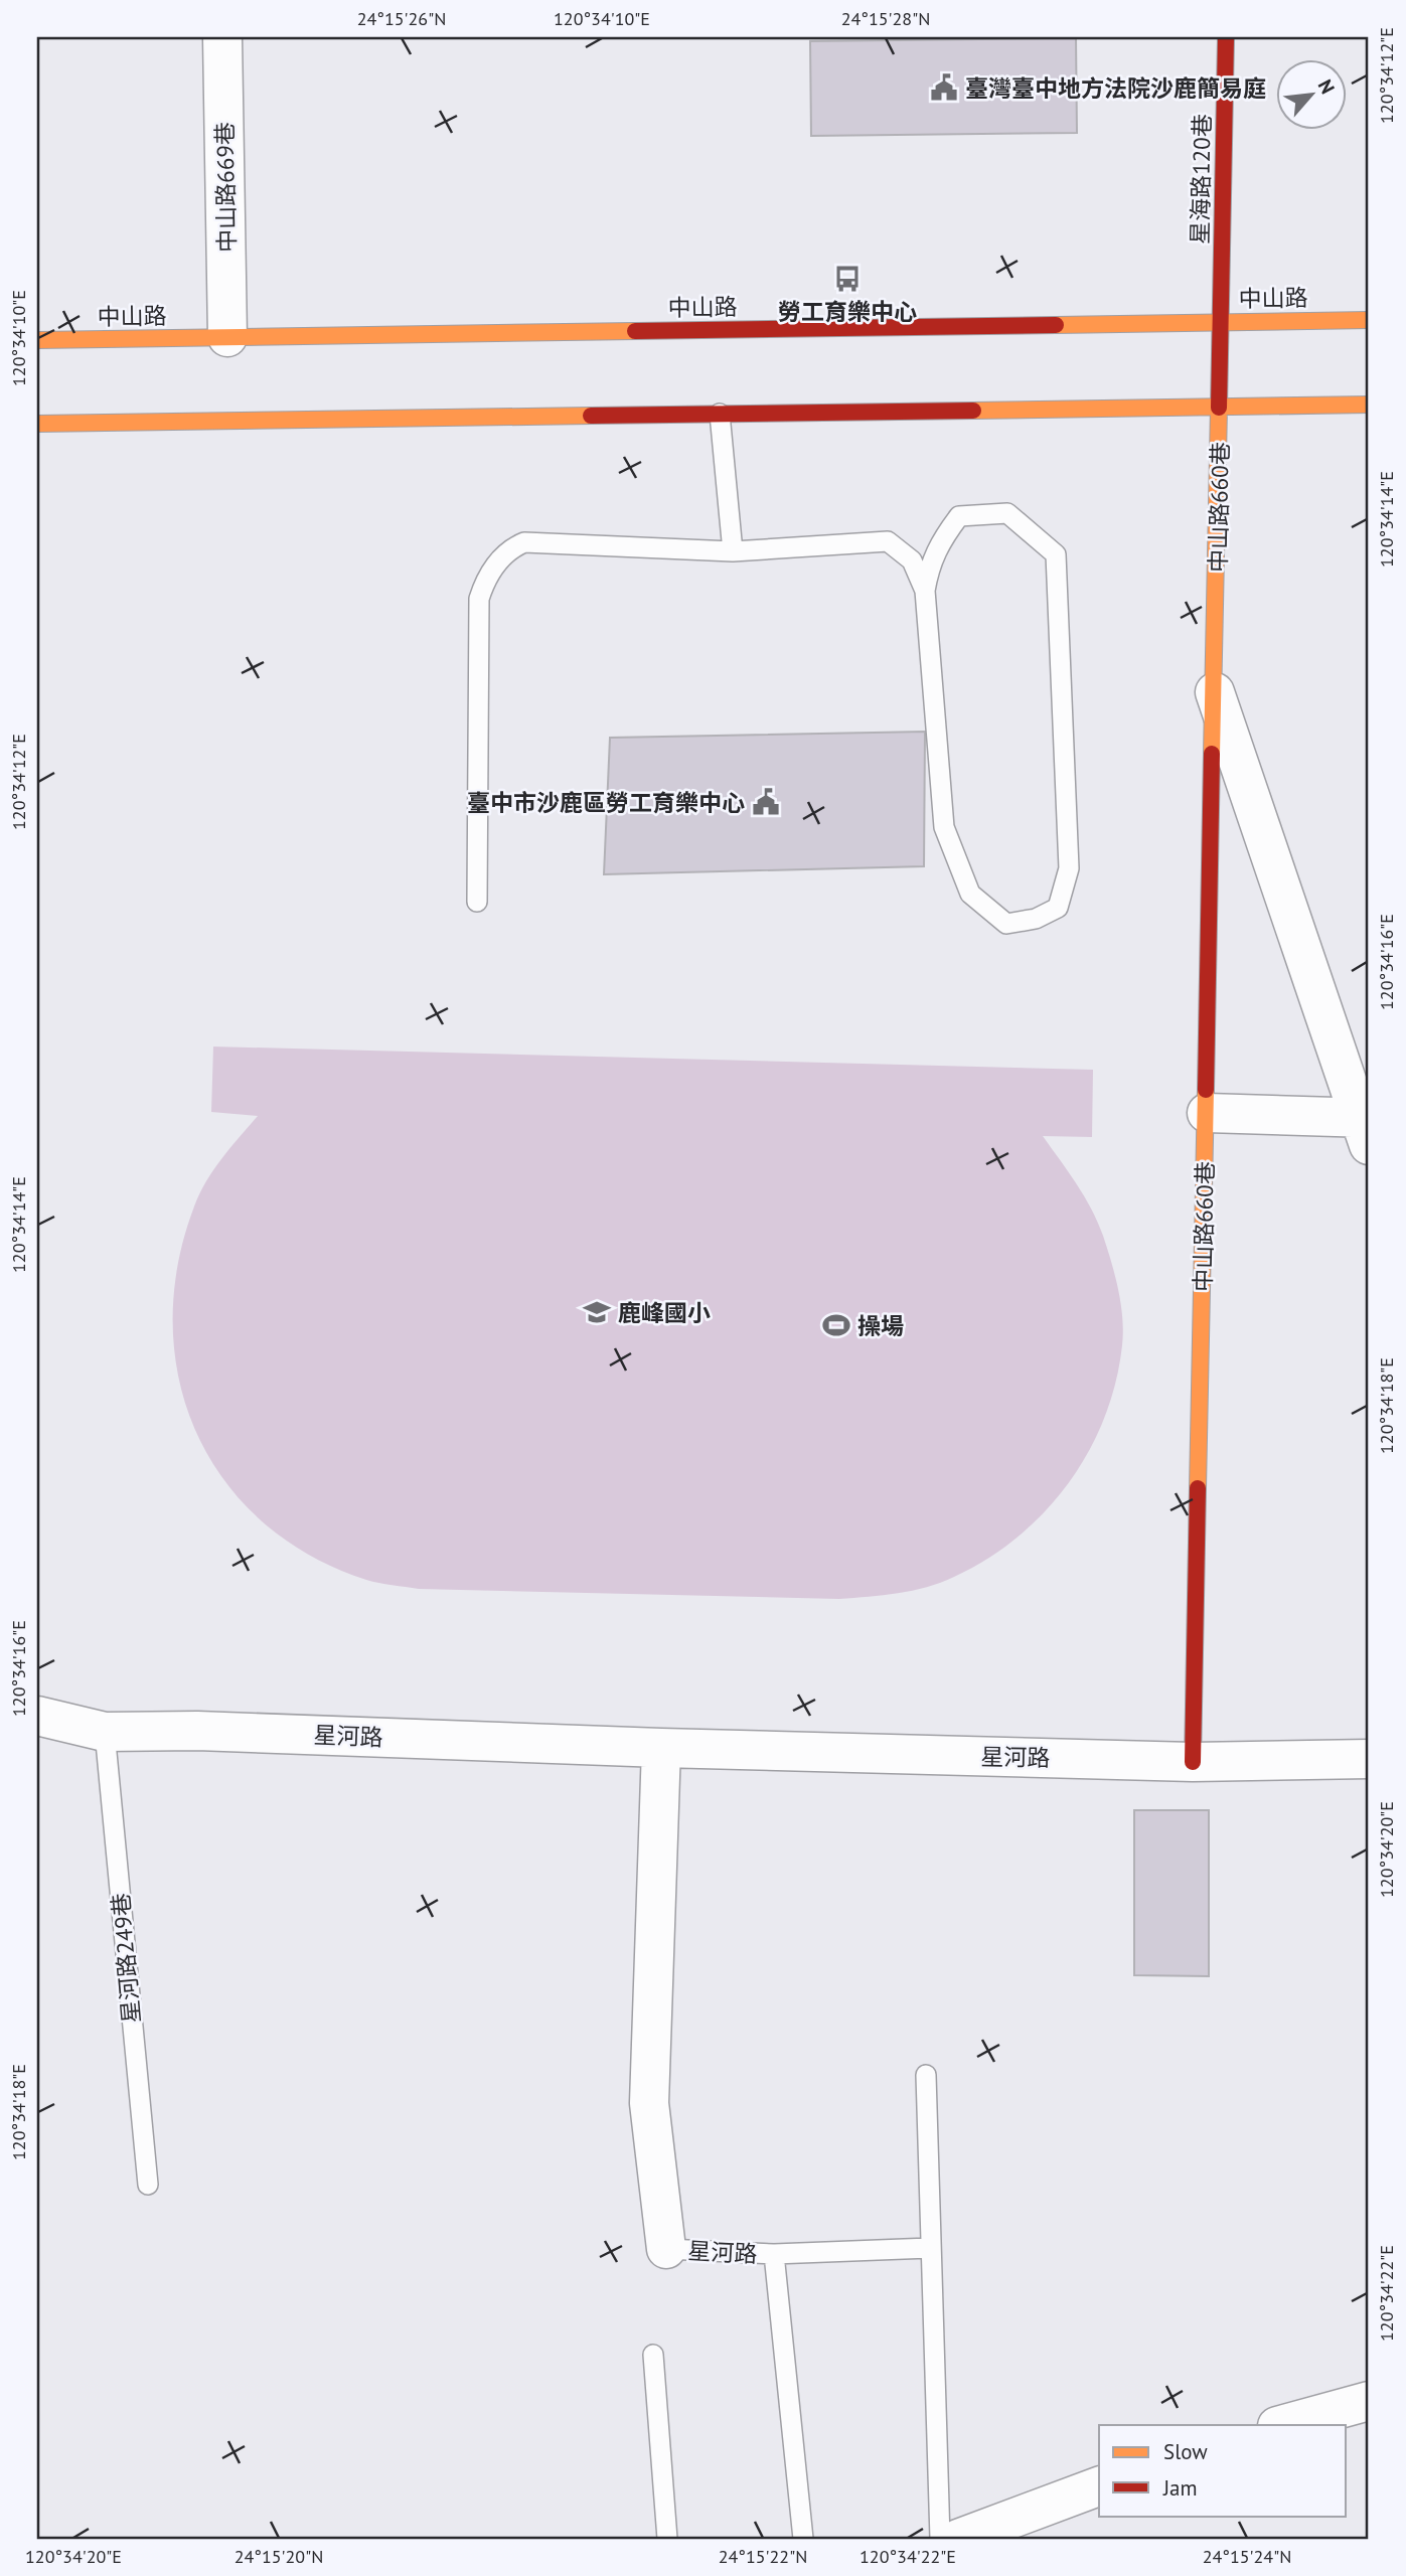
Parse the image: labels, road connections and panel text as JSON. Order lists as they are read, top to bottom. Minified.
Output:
{"streets":{"street":["星海路120巷","中山路669巷","中山路","中山路660巷","星河路"],"lane":["星河路249巷"]},"crossings":[["星海路120巷","中山路"],["星海路120巷","中山路660巷"],["中山路669巷","中山路"],["中山路","中山路660巷"],["中山路660巷","星河路"],["星河路","星河路249巷"]],"places":{"public building":["臺灣臺中地方法院沙鹿簡易庭","臺中市沙鹿區勞工育樂中心"],"bus stop":["勞工育樂中心"],"school or university":["鹿峰國小"],"sports":["操場"]},"legend":["Slow","Jam"],"north":"top right","coordinates":["24°15'26\"N","120°34'10\"E","24°15'28\"N","120°34'12\"E","120°34'14\"E","120°34'16\"E","120°34'18\"E","120°34'20\"E","120°34'22\"E","24°15'20\"N","24°15'22\"N","24°15'24\"N"]}
